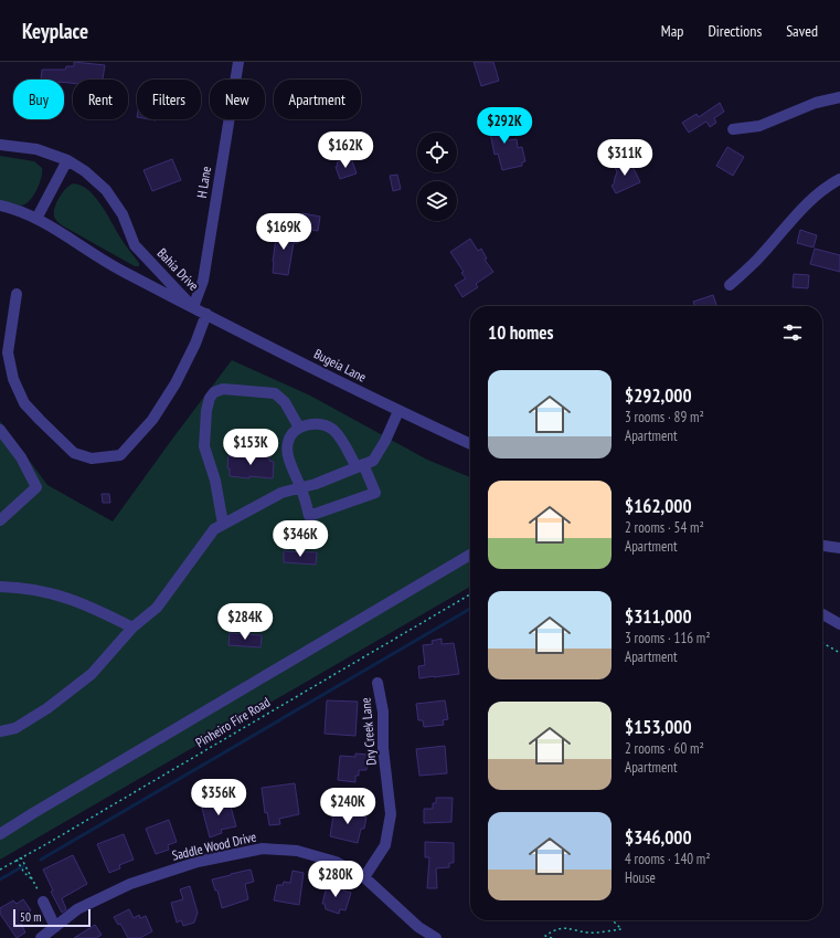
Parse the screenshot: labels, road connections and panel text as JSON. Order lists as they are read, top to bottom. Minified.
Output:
{"streets":{"street":["H Lane","Bahia Drive","Bugeia Lane","Dry Creek Lane","Saddle Wood Drive"],"path":["Pinheiro Fire Road"]},"crossings":[["H Lane","Bahia Drive"],["H Lane","Bugeia Lane"],["Bahia Drive","Bugeia Lane"],["Dry Creek Lane","Saddle Wood Drive"]],"scale_bar":"50 m","page":{"header":"Keyplace","nav":["Map","Directions","Saved"],"chip":["Buy","Rent","Filters","New","Apartment"],"price":["$292K","$162K","$311K","$169K","$153K","$346K","$284K","$356K","$240K","$280K"],"heading":"10 homes","list":[{"name":"$292,000","note":"3 rooms · 89 m² · Apartment"},{"name":"$162,000","note":"2 rooms · 54 m² · Apartment"},{"name":"$311,000","note":"3 rooms · 116 m² · Apartment"},{"name":"$153,000","note":"2 rooms · 60 m² · Apartment"},{"name":"$346,000","note":"4 rooms · 140 m² · House"}],"scale":"50 m"}}
